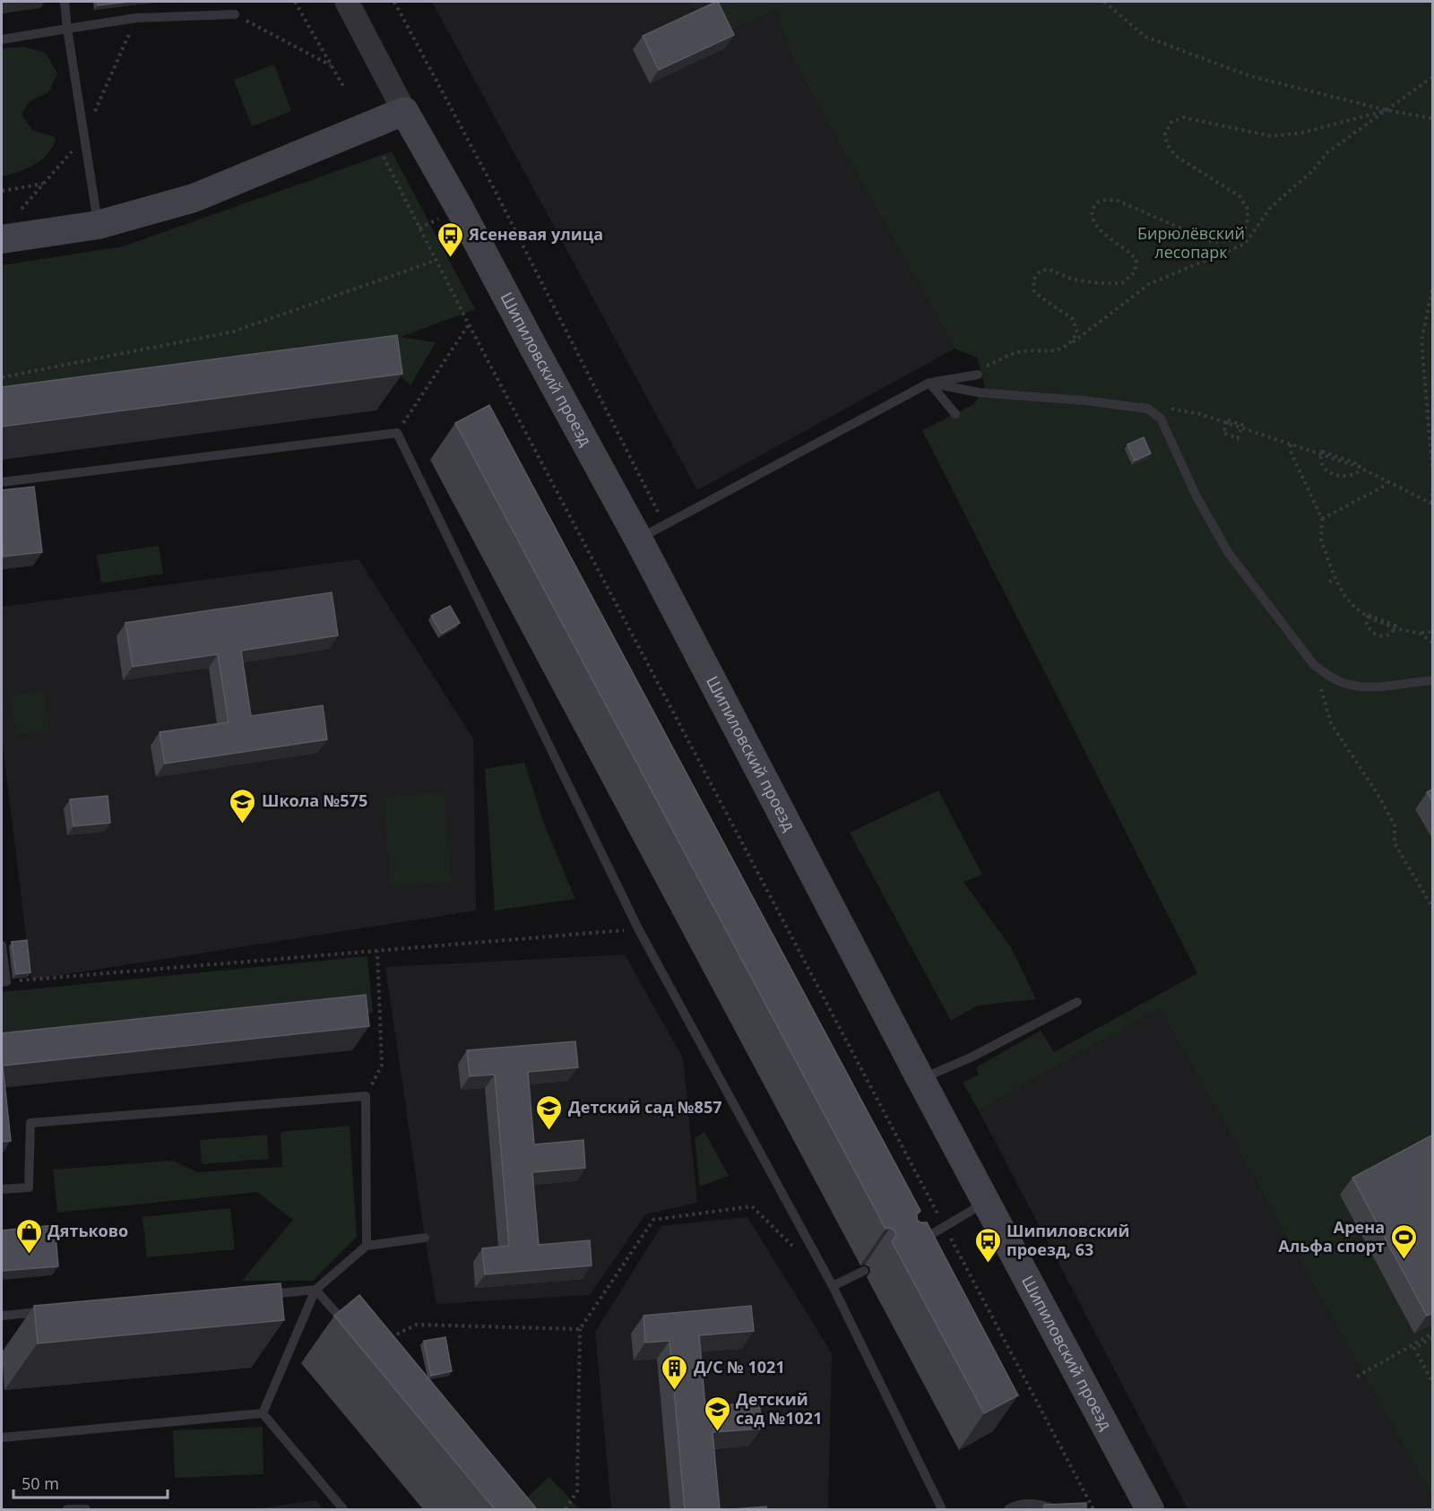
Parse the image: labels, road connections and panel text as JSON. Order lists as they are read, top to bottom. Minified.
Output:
{"streets":{"main road":["Шипиловский проезд"]},"parks":["Бирюлёвский лесопарк"],"places":{"bus stop":["Ясеневая улица","Шипиловский проезд, 63"],"school or university":["Школа №575","Детский сад №857","Детский сад №1021"],"shop":["Дятьково"],"sports":["Арена Альфа спорт"],"building":["Д/C № 1021"]},"scale_bar":"50 m"}
